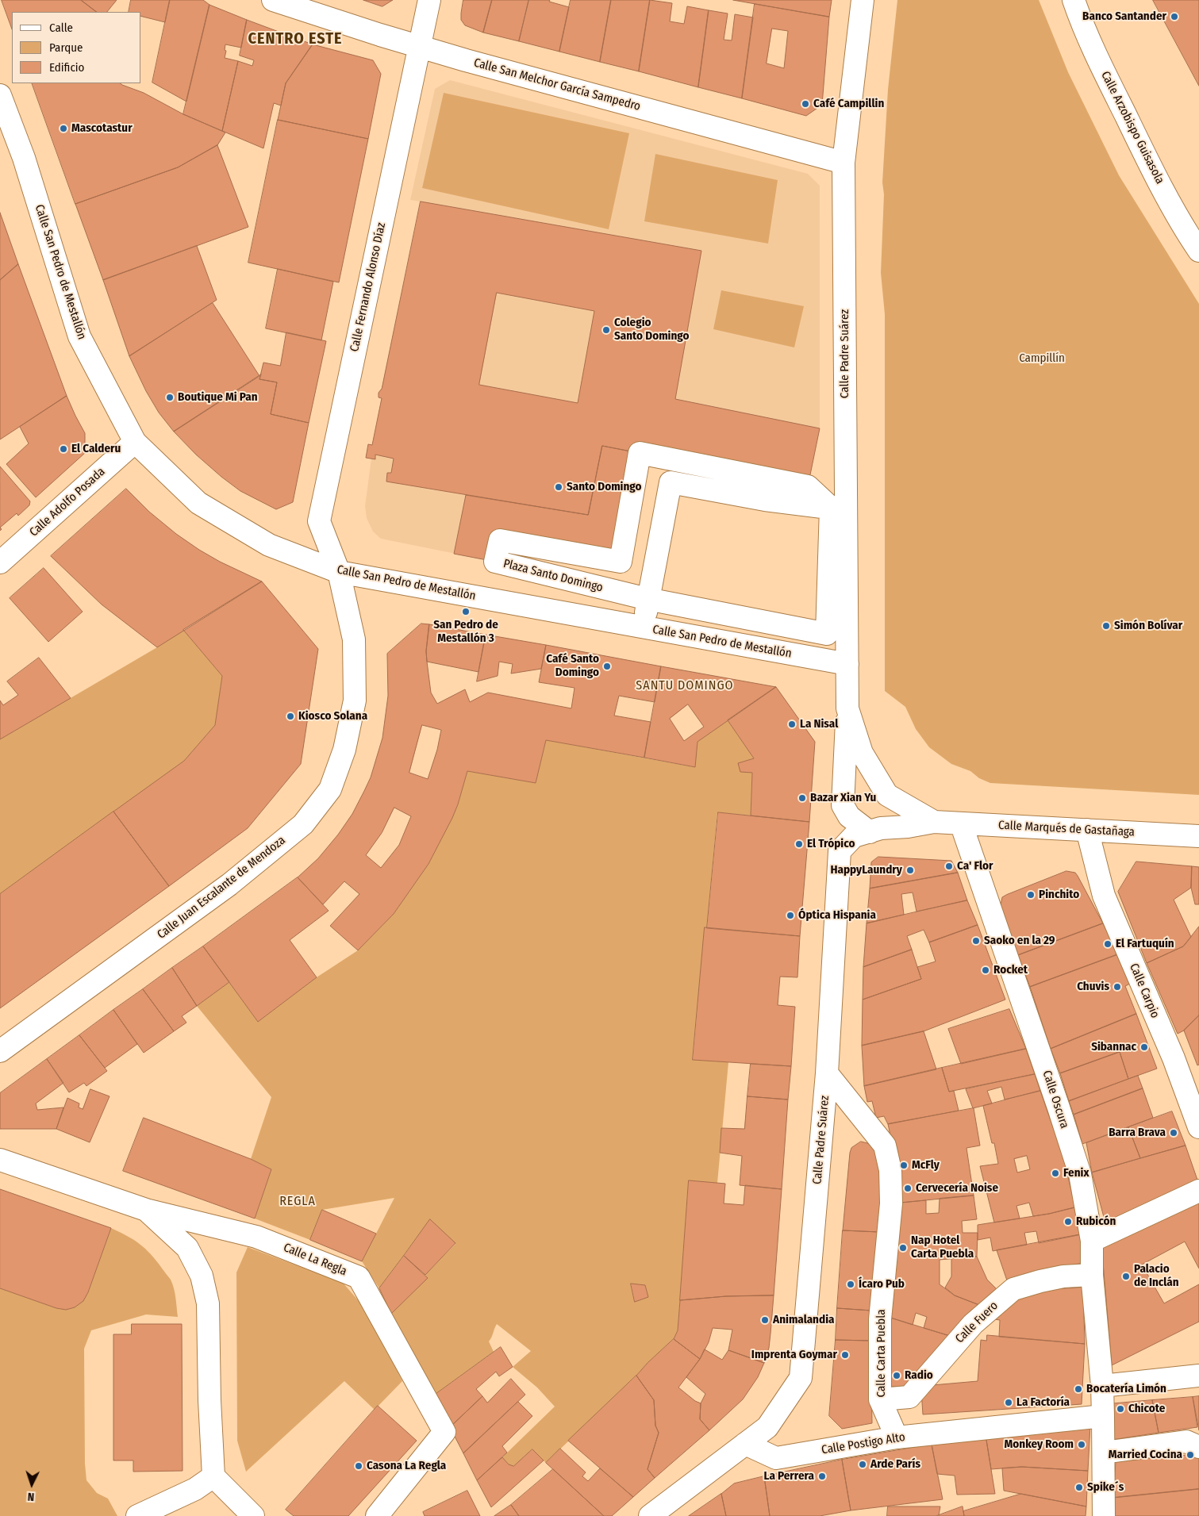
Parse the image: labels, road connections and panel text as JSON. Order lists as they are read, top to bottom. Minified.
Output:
{"streets":{"street":["Calle San Melchor García Sampedro","Calle Arzobispo Guisasola","Calle San Pedro de Mestallón","Calle Fernando Alonso Díaz","Calle Padre Suárez","Calle Adolfo Posada","Plaza Santo Domingo","Calle Marqués de Gastañaga","Calle Juan Escalante de Mendoza","Calle Carpio","Calle Oscura","Calle La Regla","Calle Fuero","Calle Carta Puebla","Calle Postigo Alto"]},"crossings":[["Calle San Melchor García Sampedro","Calle Fernando Alonso Díaz"],["Calle San Melchor García Sampedro","Calle Padre Suárez"],["Calle San Pedro de Mestallón","Calle Fernando Alonso Díaz"],["Calle San Pedro de Mestallón","Calle Padre Suárez"],["Calle San Pedro de Mestallón","Calle Adolfo Posada"],["Calle San Pedro de Mestallón","Calle Juan Escalante de Mendoza"],["Calle Fernando Alonso Díaz","Calle Juan Escalante de Mendoza"],["Calle Padre Suárez","Plaza Santo Domingo"],["Calle Padre Suárez","Calle Marqués de Gastañaga"],["Calle Padre Suárez","Calle Carta Puebla"],["Calle Padre Suárez","Calle Postigo Alto"],["Calle Marqués de Gastañaga","Calle Carpio"],["Calle Marqués de Gastañaga","Calle Oscura"],["Calle Oscura","Calle Fuero"],["Calle Oscura","Calle Postigo Alto"],["Calle Fuero","Calle Carta Puebla"],["Calle Carta Puebla","Calle Postigo Alto"]],"districts":["CENTRO ESTE","SANTU DOMINGO","REGLA"],"parks":["Campillín"],"places":["Banco Santander","Café Campillin","Mascotastur","Colegio Santo Domingo","Boutique Mi Pan","El Calderu","Santo Domingo","San Pedro de Mestallón 3","Simón Bolívar","Café Santo Domingo","Kiosco Solana","La Nisal","Bazar Xian Yu","El Trópico","Ca' Flor","HappyLaundry","Pinchito","Óptica Hispania","Saoko en la 29","El Fartuquín","Rocket","Chuvis","Sibannac","Barra Brava","McFly","Fenix","Cervecería Noise","Rubicón","Nap Hotel Carta Puebla","Palacio de Inclán","Ícaro Pub","Animalandia","Imprenta Goymar","Radio","Bocatería Limón","La Factoría","Chicote","Monkey Room","Married Cocina","Arde París","Casona La Regla","La Perrera","Spike´s"],"legend":["Calle","Parque","Edificio"],"north":"bottom"}
